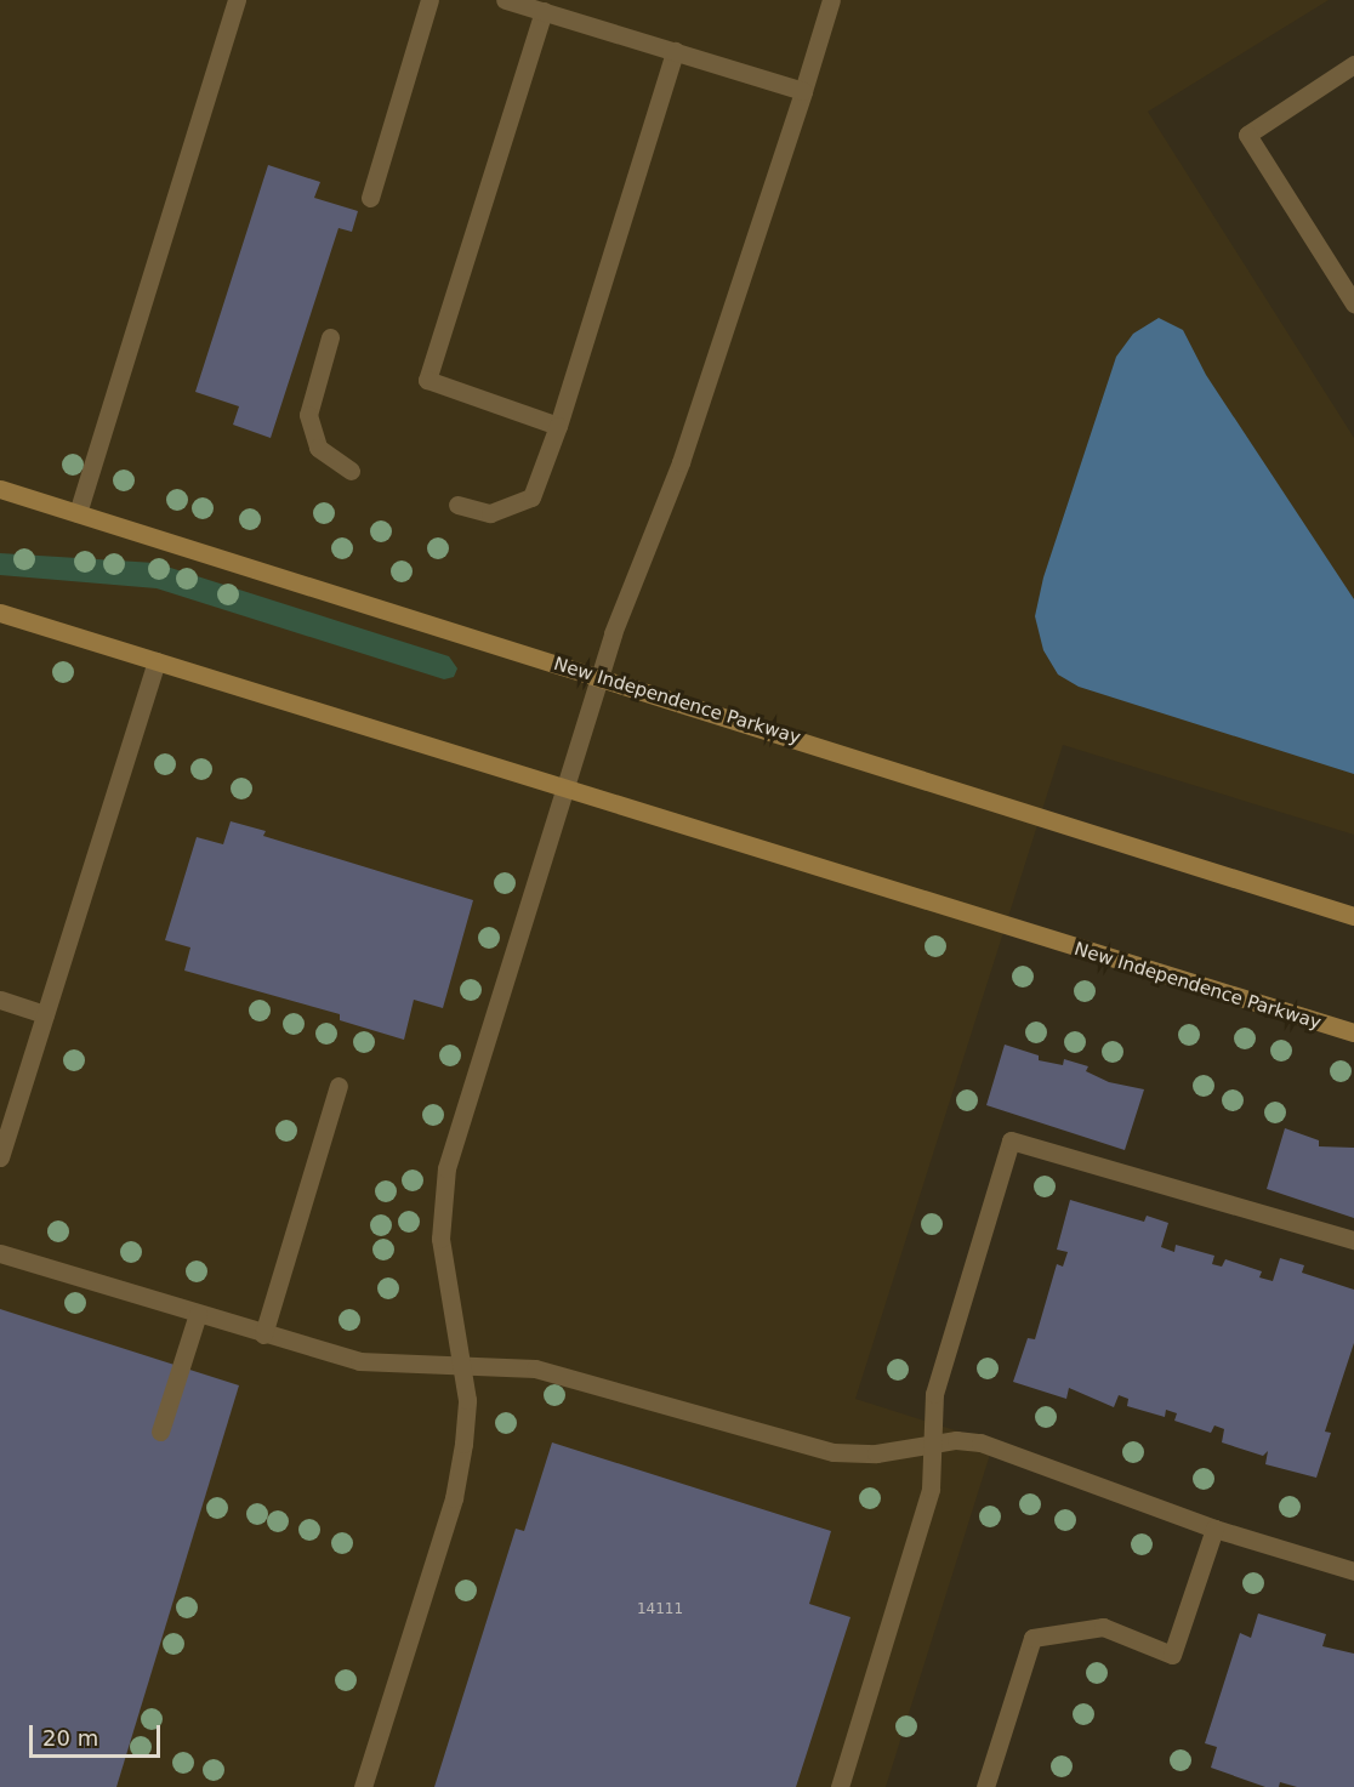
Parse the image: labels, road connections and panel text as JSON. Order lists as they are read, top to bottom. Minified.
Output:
{"streets":{"street":["New Independence Parkway"]},"house_numbers":["14111"],"scale_bar":"20 m"}
